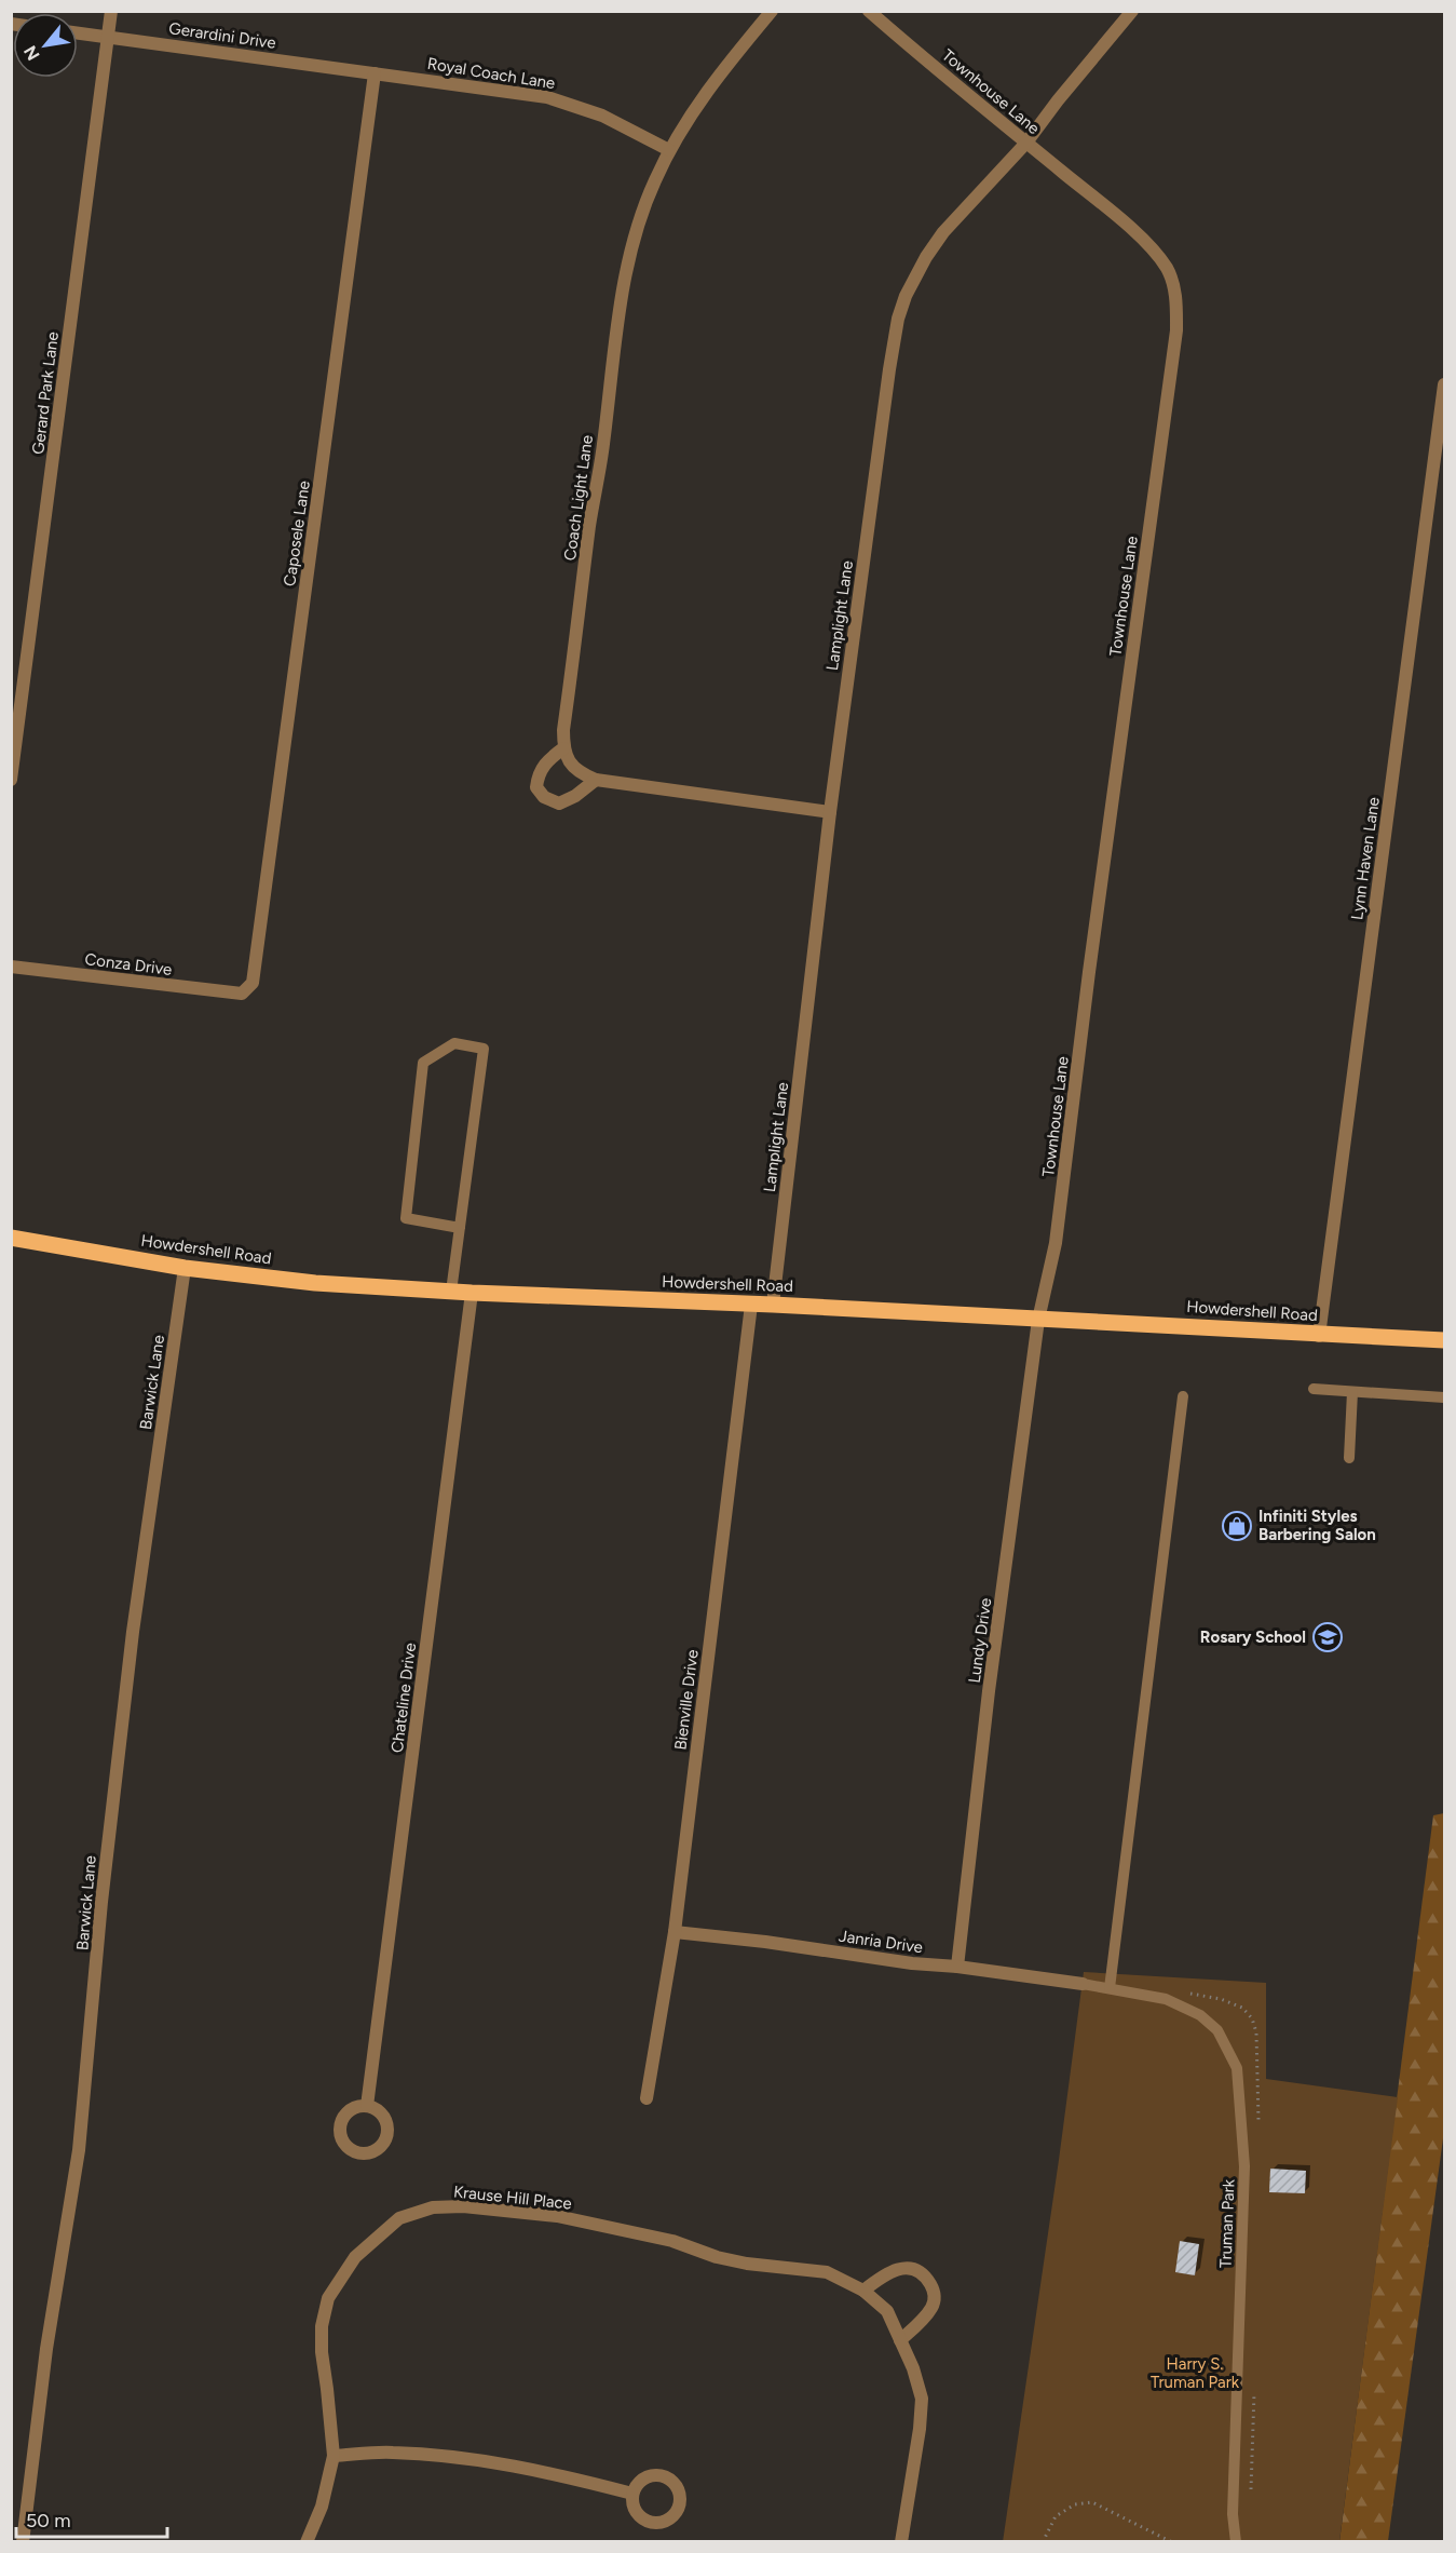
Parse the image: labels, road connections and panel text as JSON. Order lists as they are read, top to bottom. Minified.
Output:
{"streets":{"main road":["Howdershell Road"],"street":["Gerardini Drive","Royal Coach Lane","Townhouse Lane","Gerard Park Lane","Coach Light Lane","Caposele Lane","Lamplight Lane","Lynn Haven Lane","Conza Drive","Barwick Lane","Lundy Drive","Chateline Drive","Bienville Drive","Janria Drive","Krause Hill Place"],"lane":["Truman Park"]},"crossings":[["Gerardini Drive","Royal Coach Lane"],["Gerardini Drive","Gerard Park Lane"],["Gerardini Drive","Caposele Lane"],["Royal Coach Lane","Coach Light Lane"],["Royal Coach Lane","Caposele Lane"],["Townhouse Lane","Lamplight Lane"],["Townhouse Lane","Howdershell Road"],["Townhouse Lane","Lundy Drive"],["Caposele Lane","Conza Drive"],["Lamplight Lane","Howdershell Road"],["Lynn Haven Lane","Howdershell Road"],["Howdershell Road","Barwick Lane"],["Howdershell Road","Lundy Drive"],["Howdershell Road","Chateline Drive"],["Howdershell Road","Bienville Drive"],["Lundy Drive","Janria Drive"],["Bienville Drive","Janria Drive"],["Janria Drive","Truman Park"]],"parks":["Harry S. Truman Park"],"places":{"shop":["Infiniti Styles Barbering Salon"],"school or university":["Rosary School"]},"scale_bar":"50 m","north":"bottom left"}
